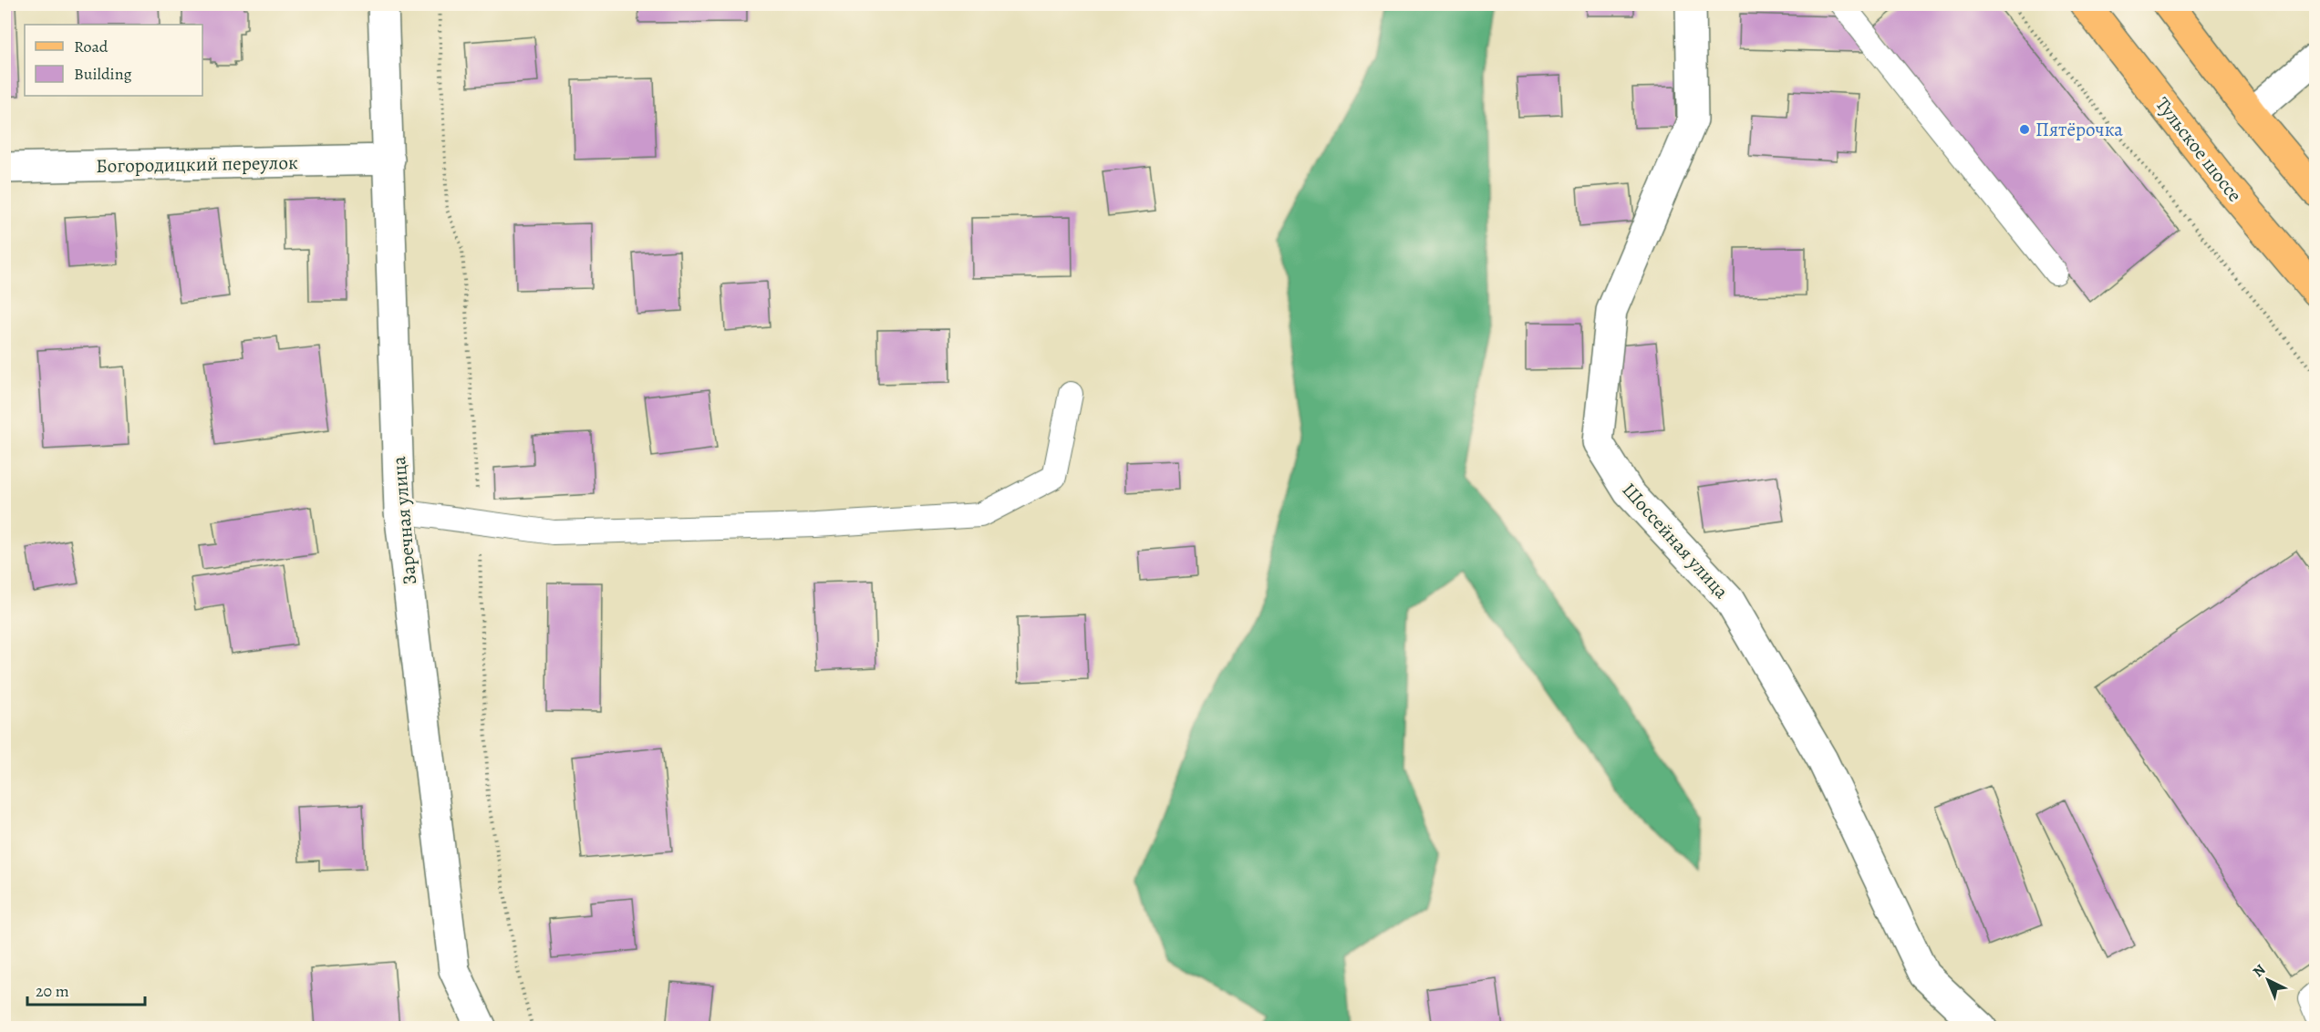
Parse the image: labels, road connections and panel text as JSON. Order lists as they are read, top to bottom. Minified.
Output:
{"streets":{"main road":["Тульское шоссе"],"street":["Богородицкий переулок","Заречная улица","Шоссейная улица"]},"crossings":[["Богородицкий переулок","Заречная улица"]],"places":["Пятёрочка"],"legend":["Road","Building"],"scale_bar":"20 m","north":"top left"}
